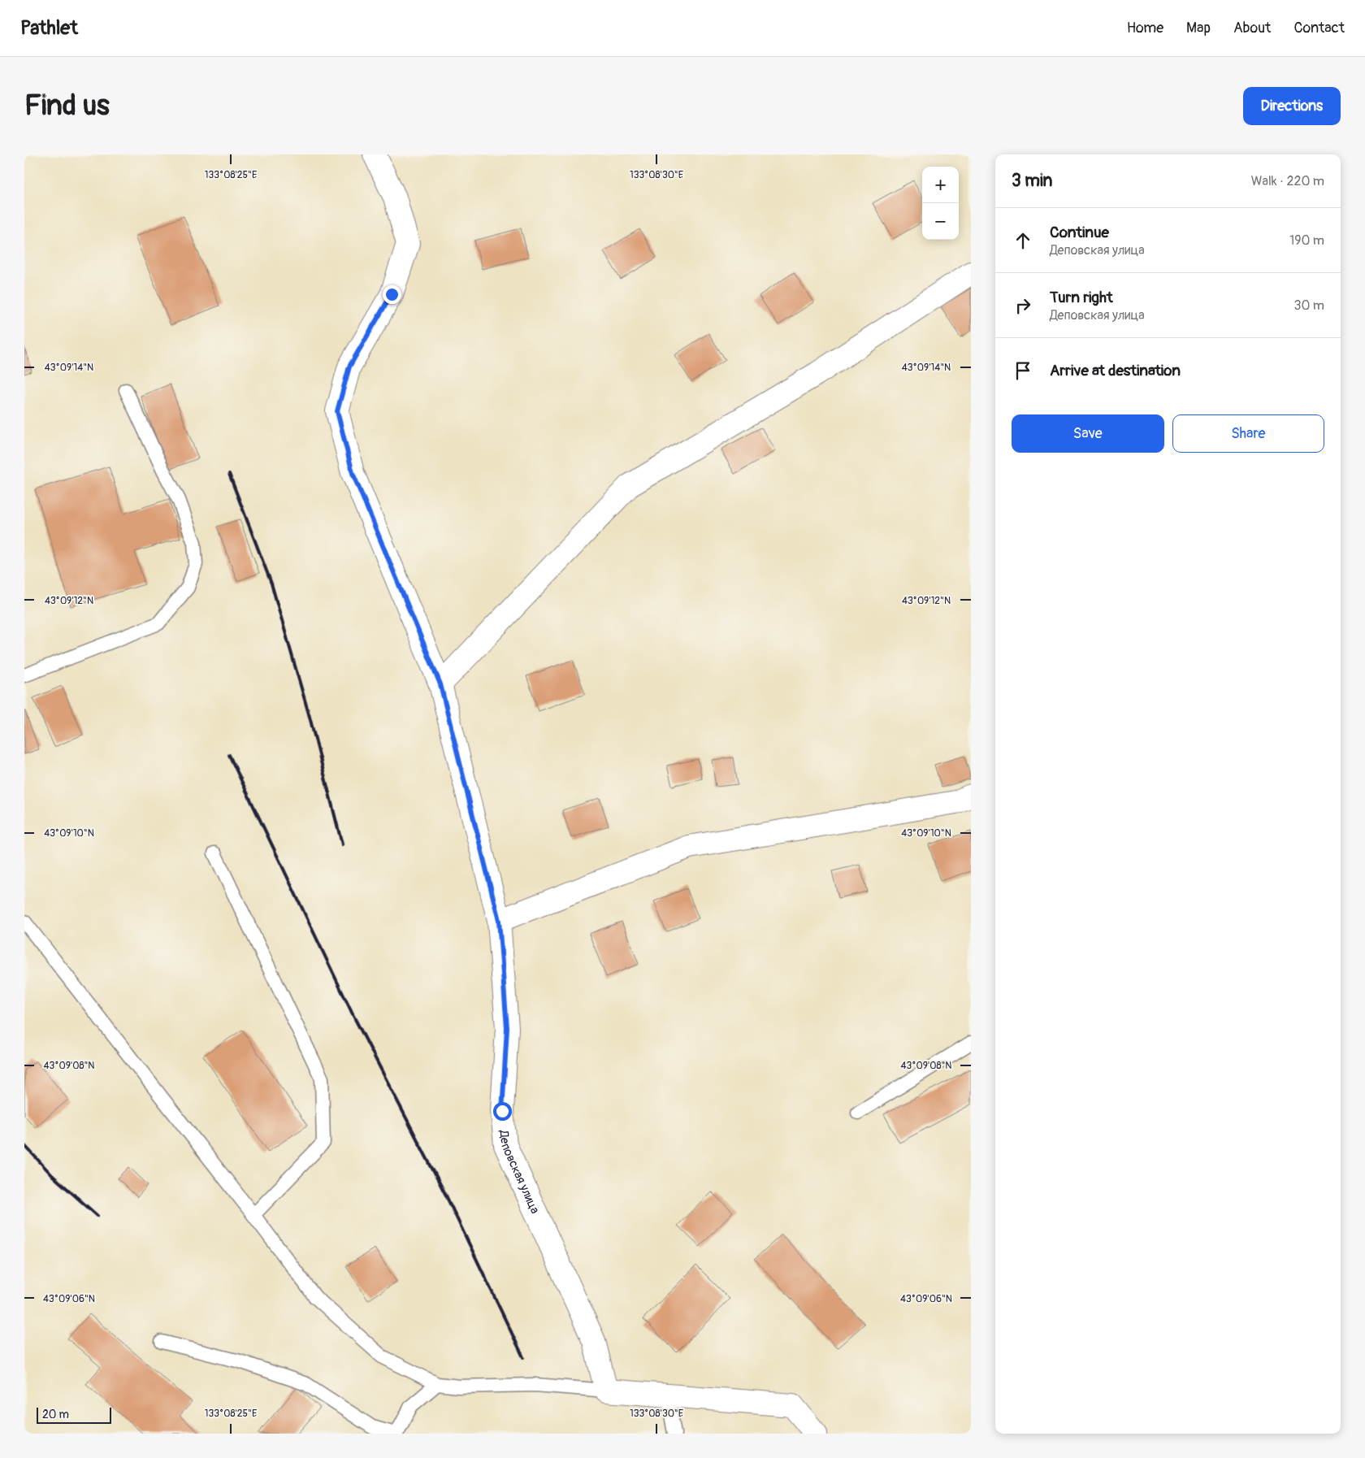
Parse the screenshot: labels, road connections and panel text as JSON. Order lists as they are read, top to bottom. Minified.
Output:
{"streets":{"street":["Деповская улица"]},"scale_bar":"20 m","page":{"header":"Pathlet","nav":["Home","Map","About","Contact"],"buttons":["Directions",["Save","Share"]],"title":"Find us","heading":["3 min","Walk · 220 m"],"map_buttons":["+","−"],"list":[["Continue","Деповская улица","190 m"],["Turn right","Деповская улица","30 m"],"Arrive at destination"],"scale":"20 m"},"coordinates":["133°08'25\"E","133°08'30\"E","43°09'14\"N","43°09'12\"N","43°09'10\"N","43°09'08\"N","43°09'06\"N"]}
